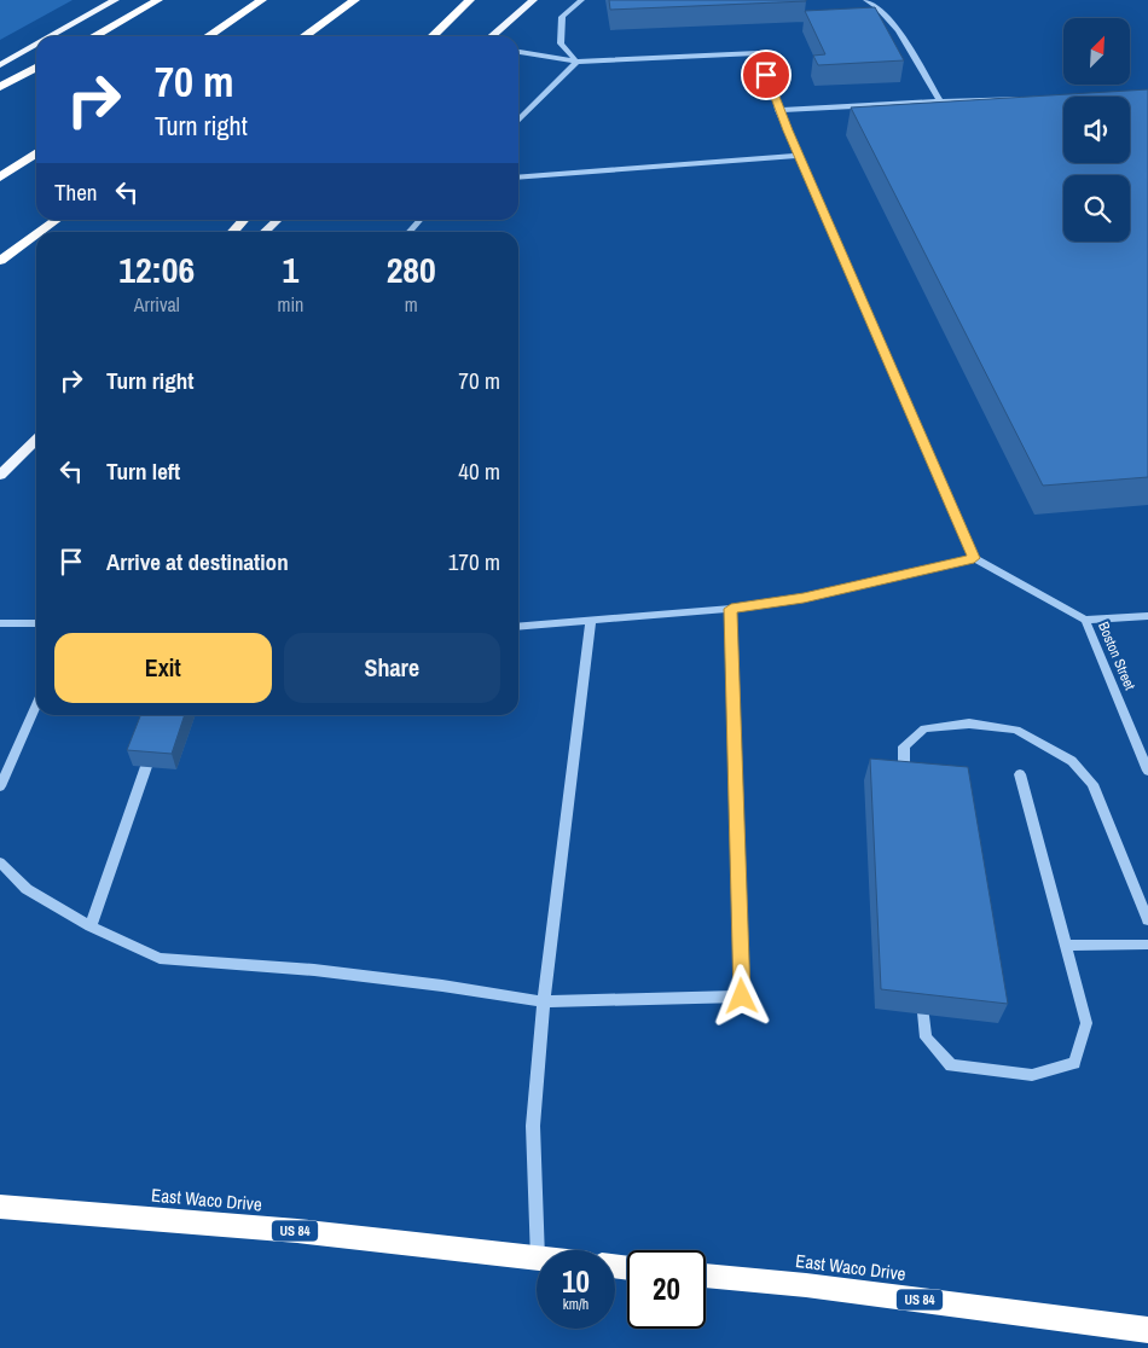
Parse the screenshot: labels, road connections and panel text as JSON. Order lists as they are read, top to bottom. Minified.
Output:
{"streets":{"highway":["East Waco Drive","US 84"],"street":["Boston Street"]},"north":"top right","page":{"turn":["70 m","Turn right"],"then":"Then","eta":["12:06","Arrival","1","min","280","m"],"list":[{"name":"Turn right","value":"70 m"},{"name":"Turn left","value":"40 m"},{"name":"Arrive at destination","value":"170 m"}],"buttons":["Exit","Share"],"speed":"10 km/h","limit":"20"}}
